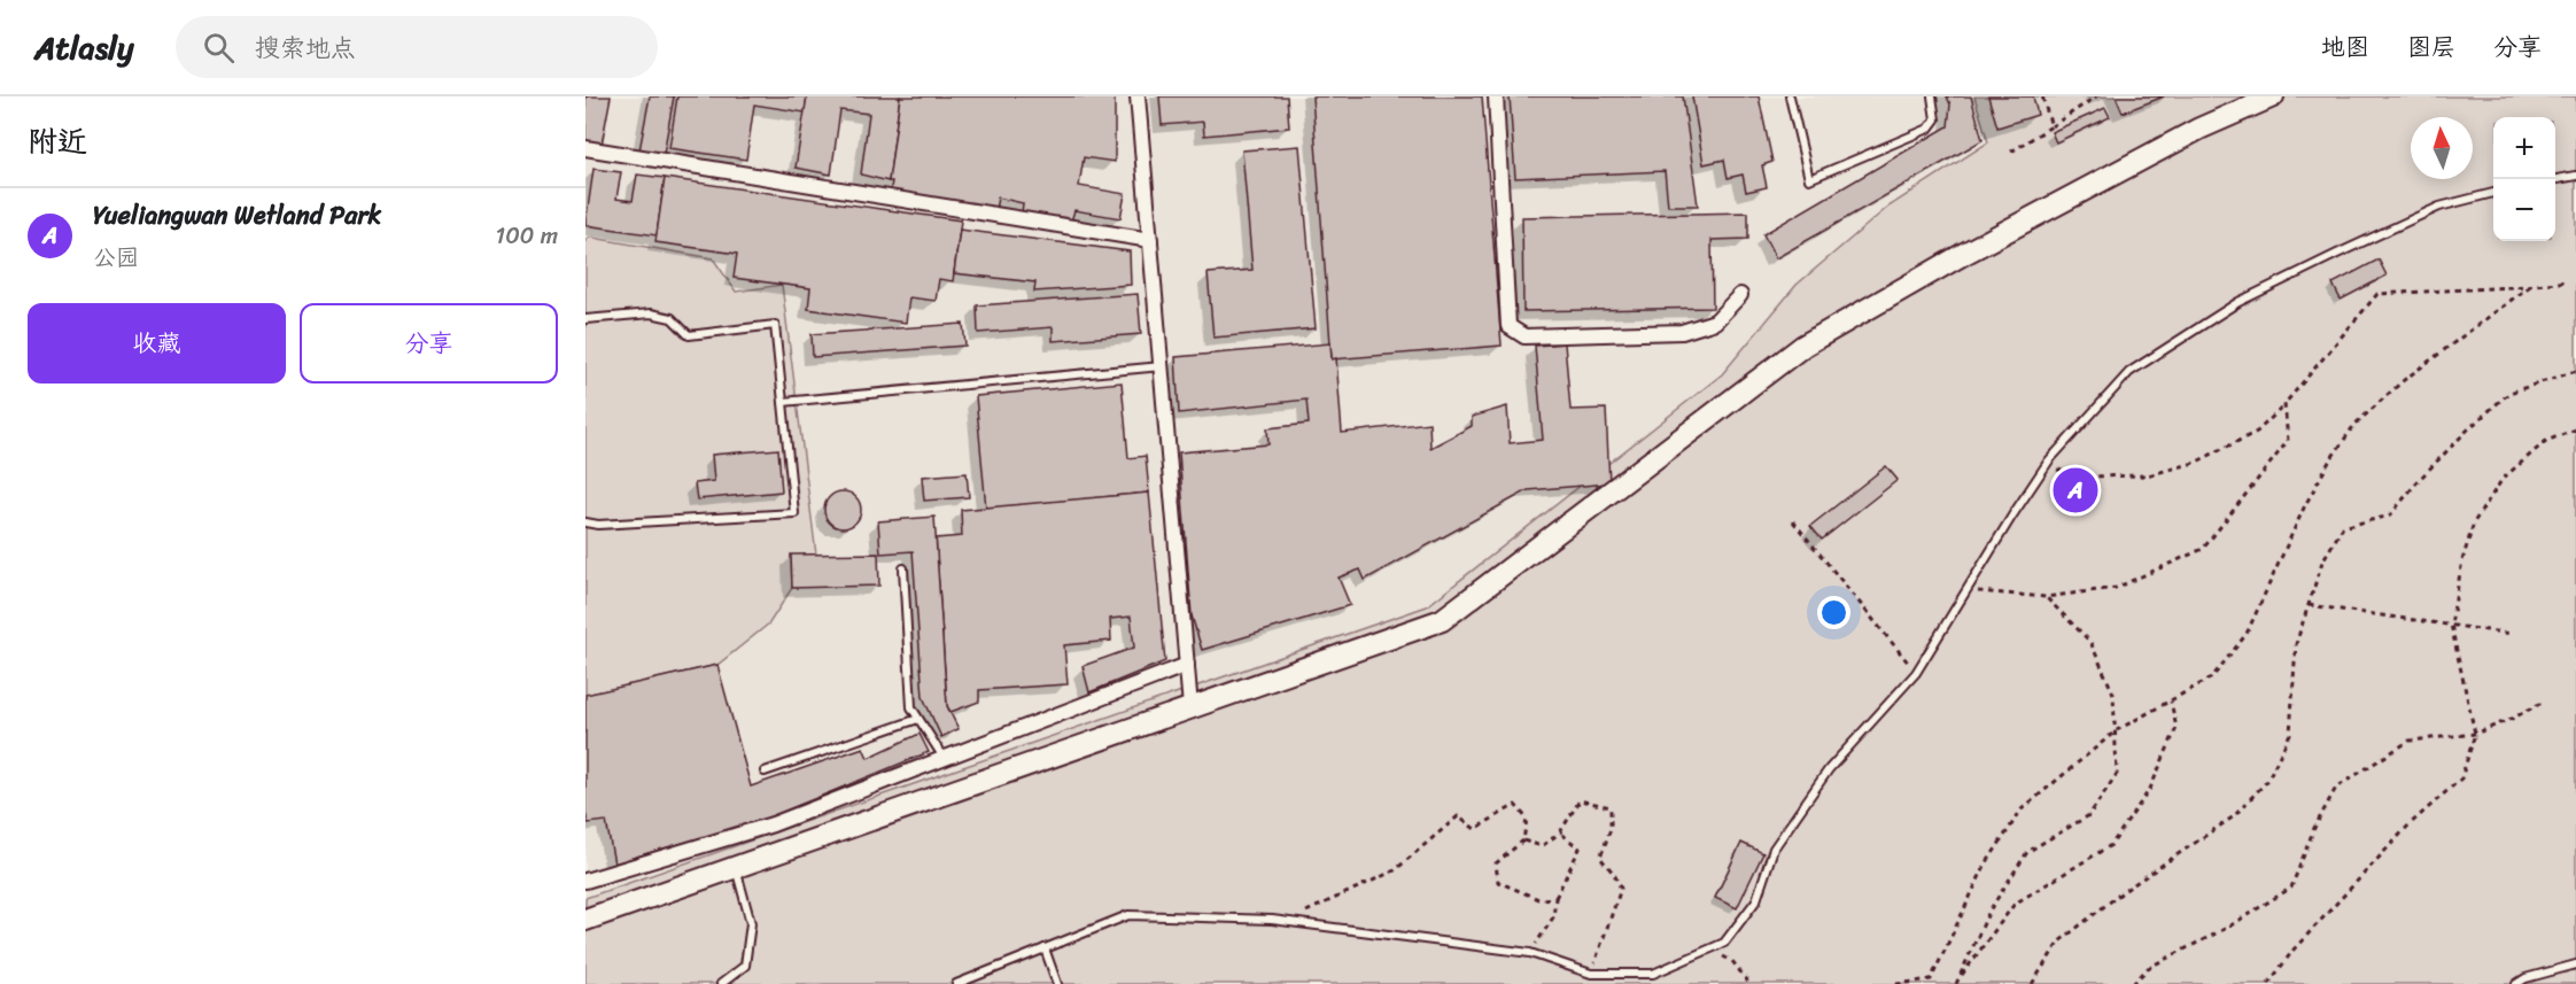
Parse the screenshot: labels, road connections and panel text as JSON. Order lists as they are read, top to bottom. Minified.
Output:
{"north":"top","page":{"header":"Atlasly","search":"搜索地点","nav":["地图","图层","分享"],"heading":"附近","map_buttons":["+","−"],"list":[{"mark":"A","name":"Yueliangwan Wetland Park","note":"公园","value":"100 m"}],"buttons":["收藏","分享"],"pins":"A"}}
